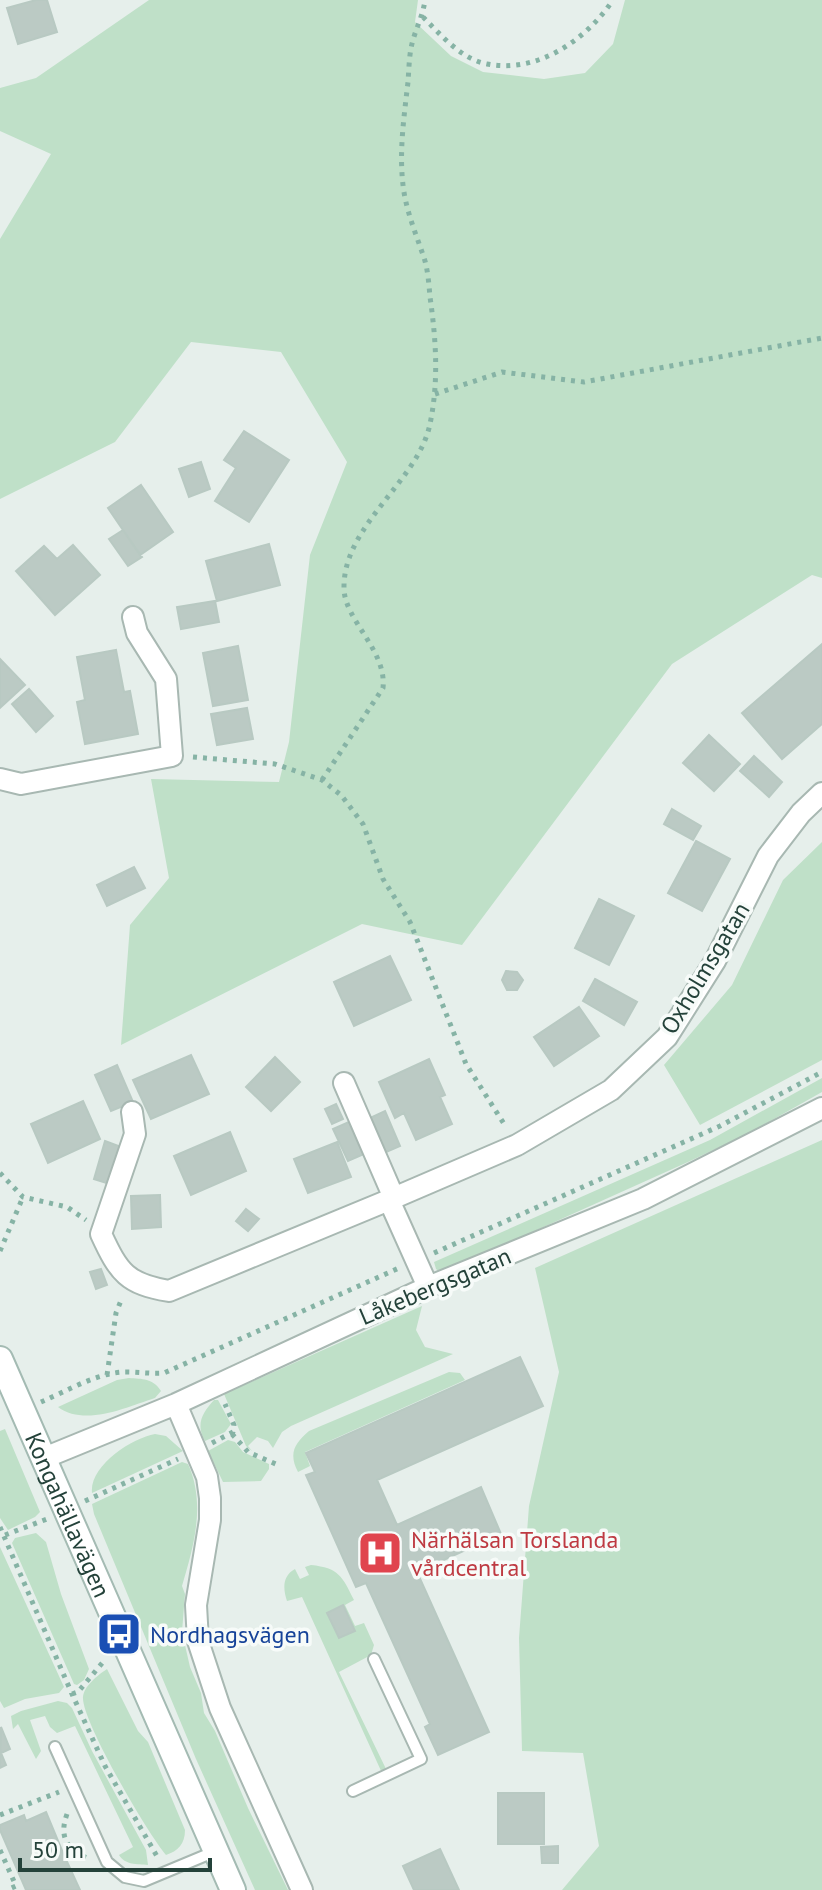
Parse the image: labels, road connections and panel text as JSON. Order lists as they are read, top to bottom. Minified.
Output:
{"streets":{"street":["Oxholmsgatan","Låkebergsgatan","Kongahällavägen"]},"crossings":[["Låkebergsgatan","Kongahällavägen"]],"places":{"hospital":["Närhälsan Torslanda vårdcentral"],"bus stop":["Nordhagsvägen"]},"scale_bar":"50 m"}
